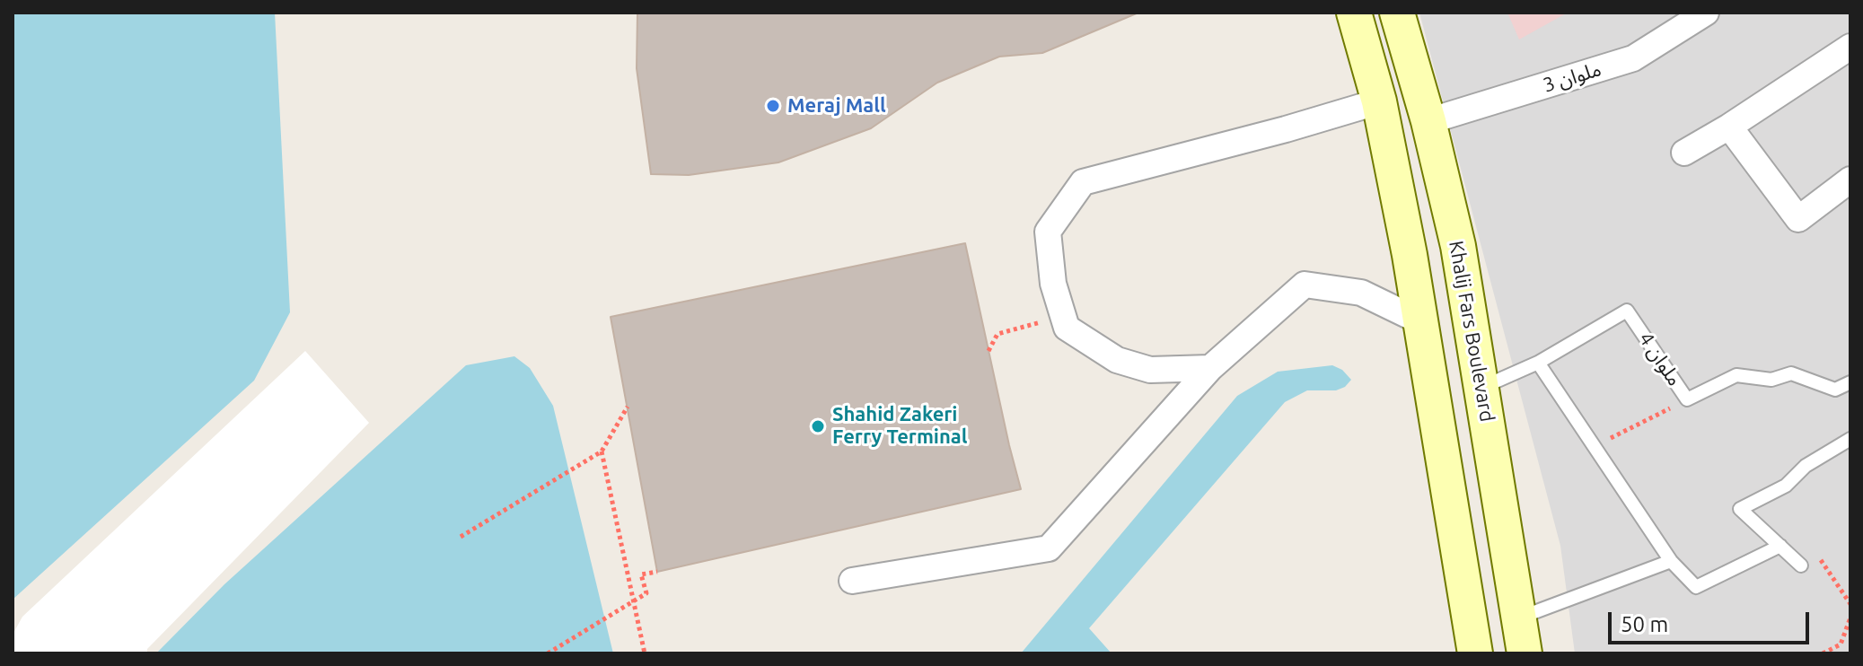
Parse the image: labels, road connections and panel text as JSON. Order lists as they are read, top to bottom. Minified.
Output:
{"streets":{"main road":["Khalij Fars Boulevard"],"street":["ملوان 3"],"lane":["ملوان 4"]},"crossings":[["ملوان 3","Khalij Fars Boulevard"],["Khalij Fars Boulevard","ملوان 4"]],"places":["Meraj Mall","Shahid Zakeri Ferry Terminal"],"scale_bar":"50 m"}
